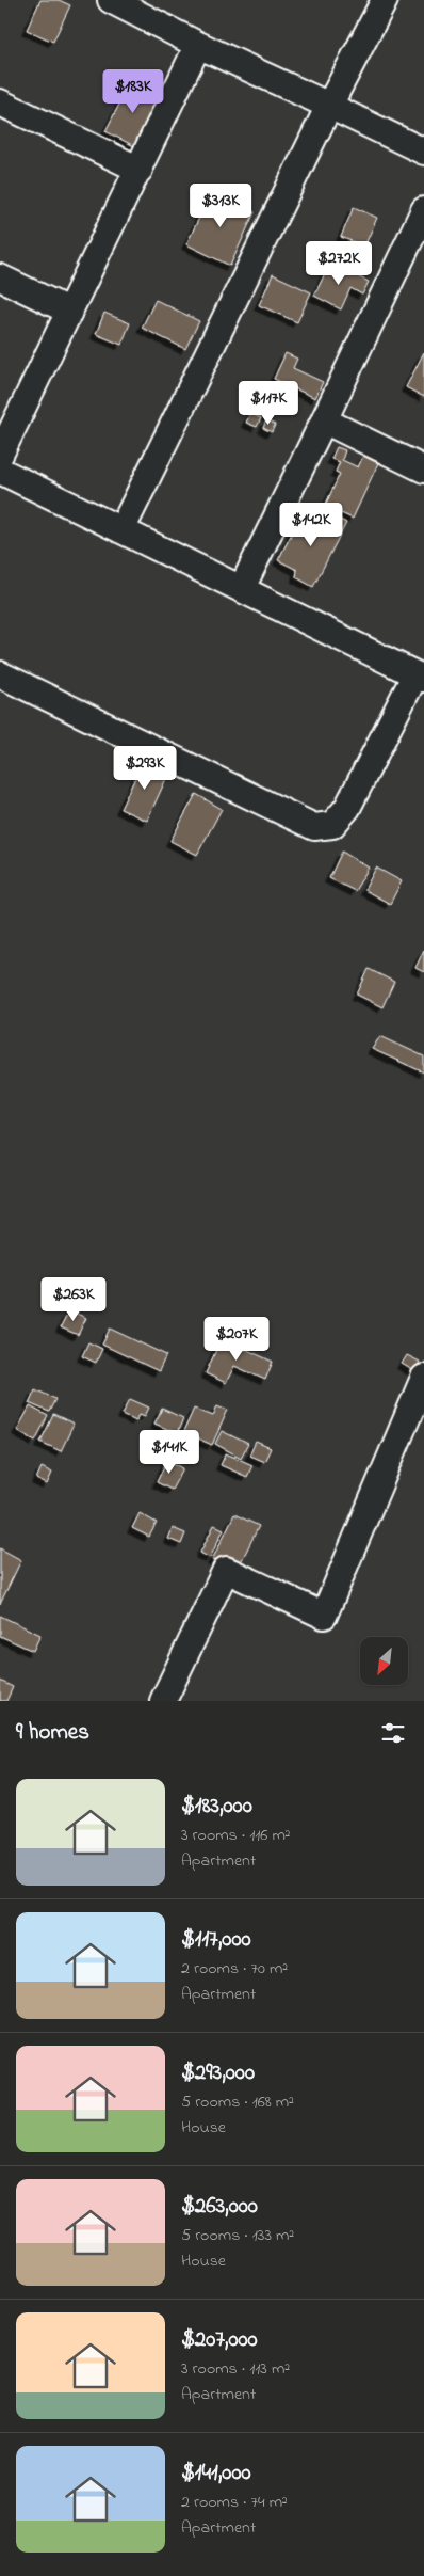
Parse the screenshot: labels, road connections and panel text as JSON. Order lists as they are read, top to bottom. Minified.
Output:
{"north":"bottom left","page":{"price":["$183K","$313K","$272K","$117K","$142K","$293K","$263K","$207K","$141K"],"heading":"9 homes","list":[{"name":"$183,000","note":"3 rooms · 116 m² · Apartment"},{"name":"$117,000","note":"2 rooms · 70 m² · Apartment"},{"name":"$293,000","note":"5 rooms · 168 m² · House"},{"name":"$263,000","note":"5 rooms · 133 m² · House"},{"name":"$207,000","note":"3 rooms · 113 m² · Apartment"},{"name":"$141,000","note":"2 rooms · 74 m² · Apartment"}]}}
